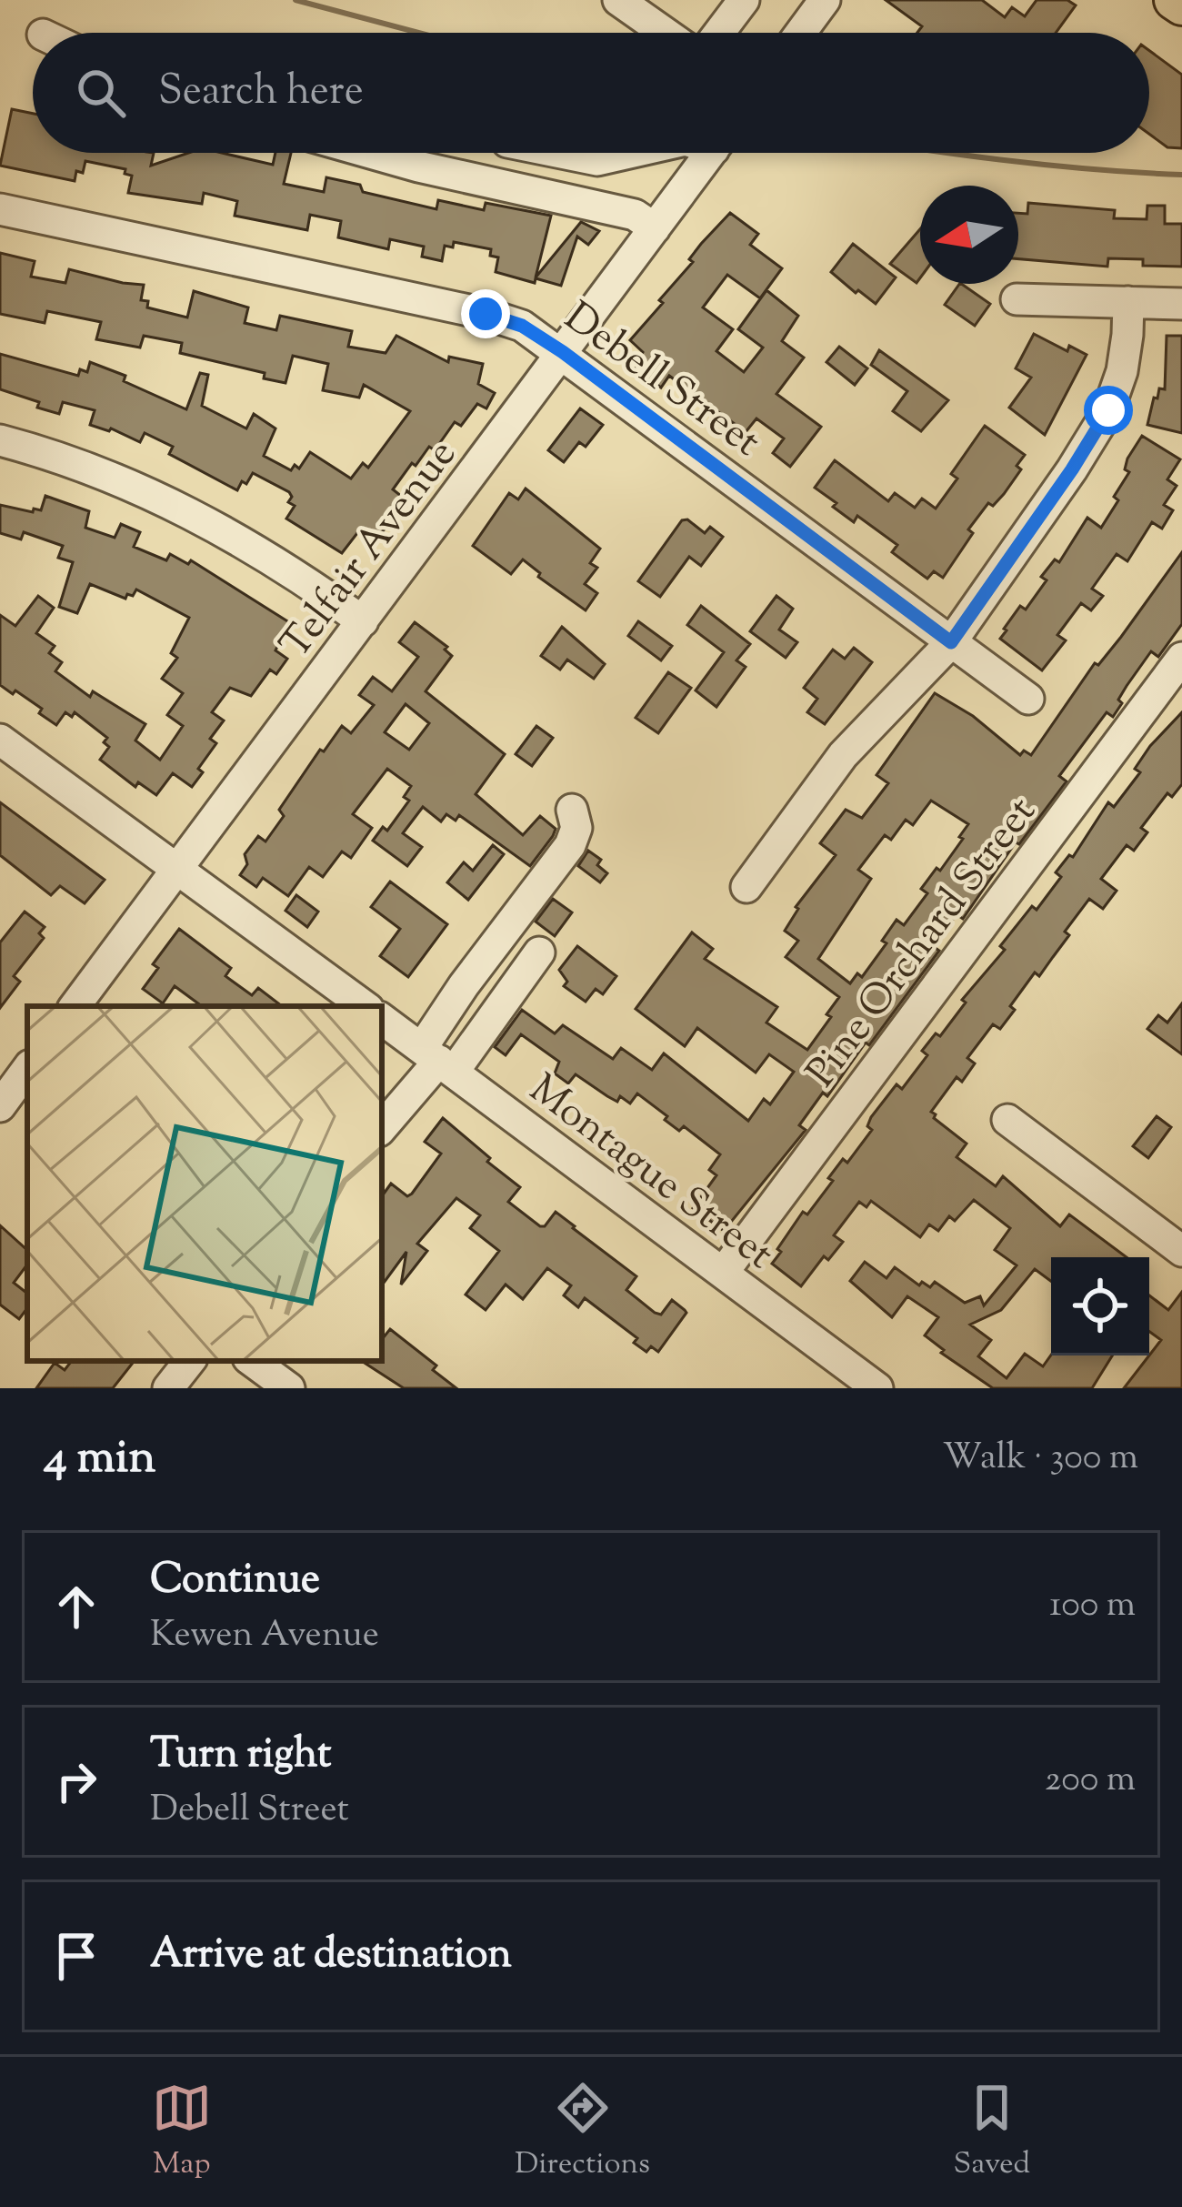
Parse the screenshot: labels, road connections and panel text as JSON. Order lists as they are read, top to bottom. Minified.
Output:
{"streets":{"street":["Debell Street","Telfair Avenue","Pine Orchard Street","Montague Street"]},"crossings":[["Debell Street","Telfair Avenue"],["Pine Orchard Street","Montague Street"]],"north":"left","page":{"search":"Search here","heading":["4 min","Walk · 300 m"],"list":[["Continue","Kewen Avenue","100 m"],["Turn right","Debell Street","200 m"],"Arrive at destination"],"nav":["Map","Directions","Saved"]}}
